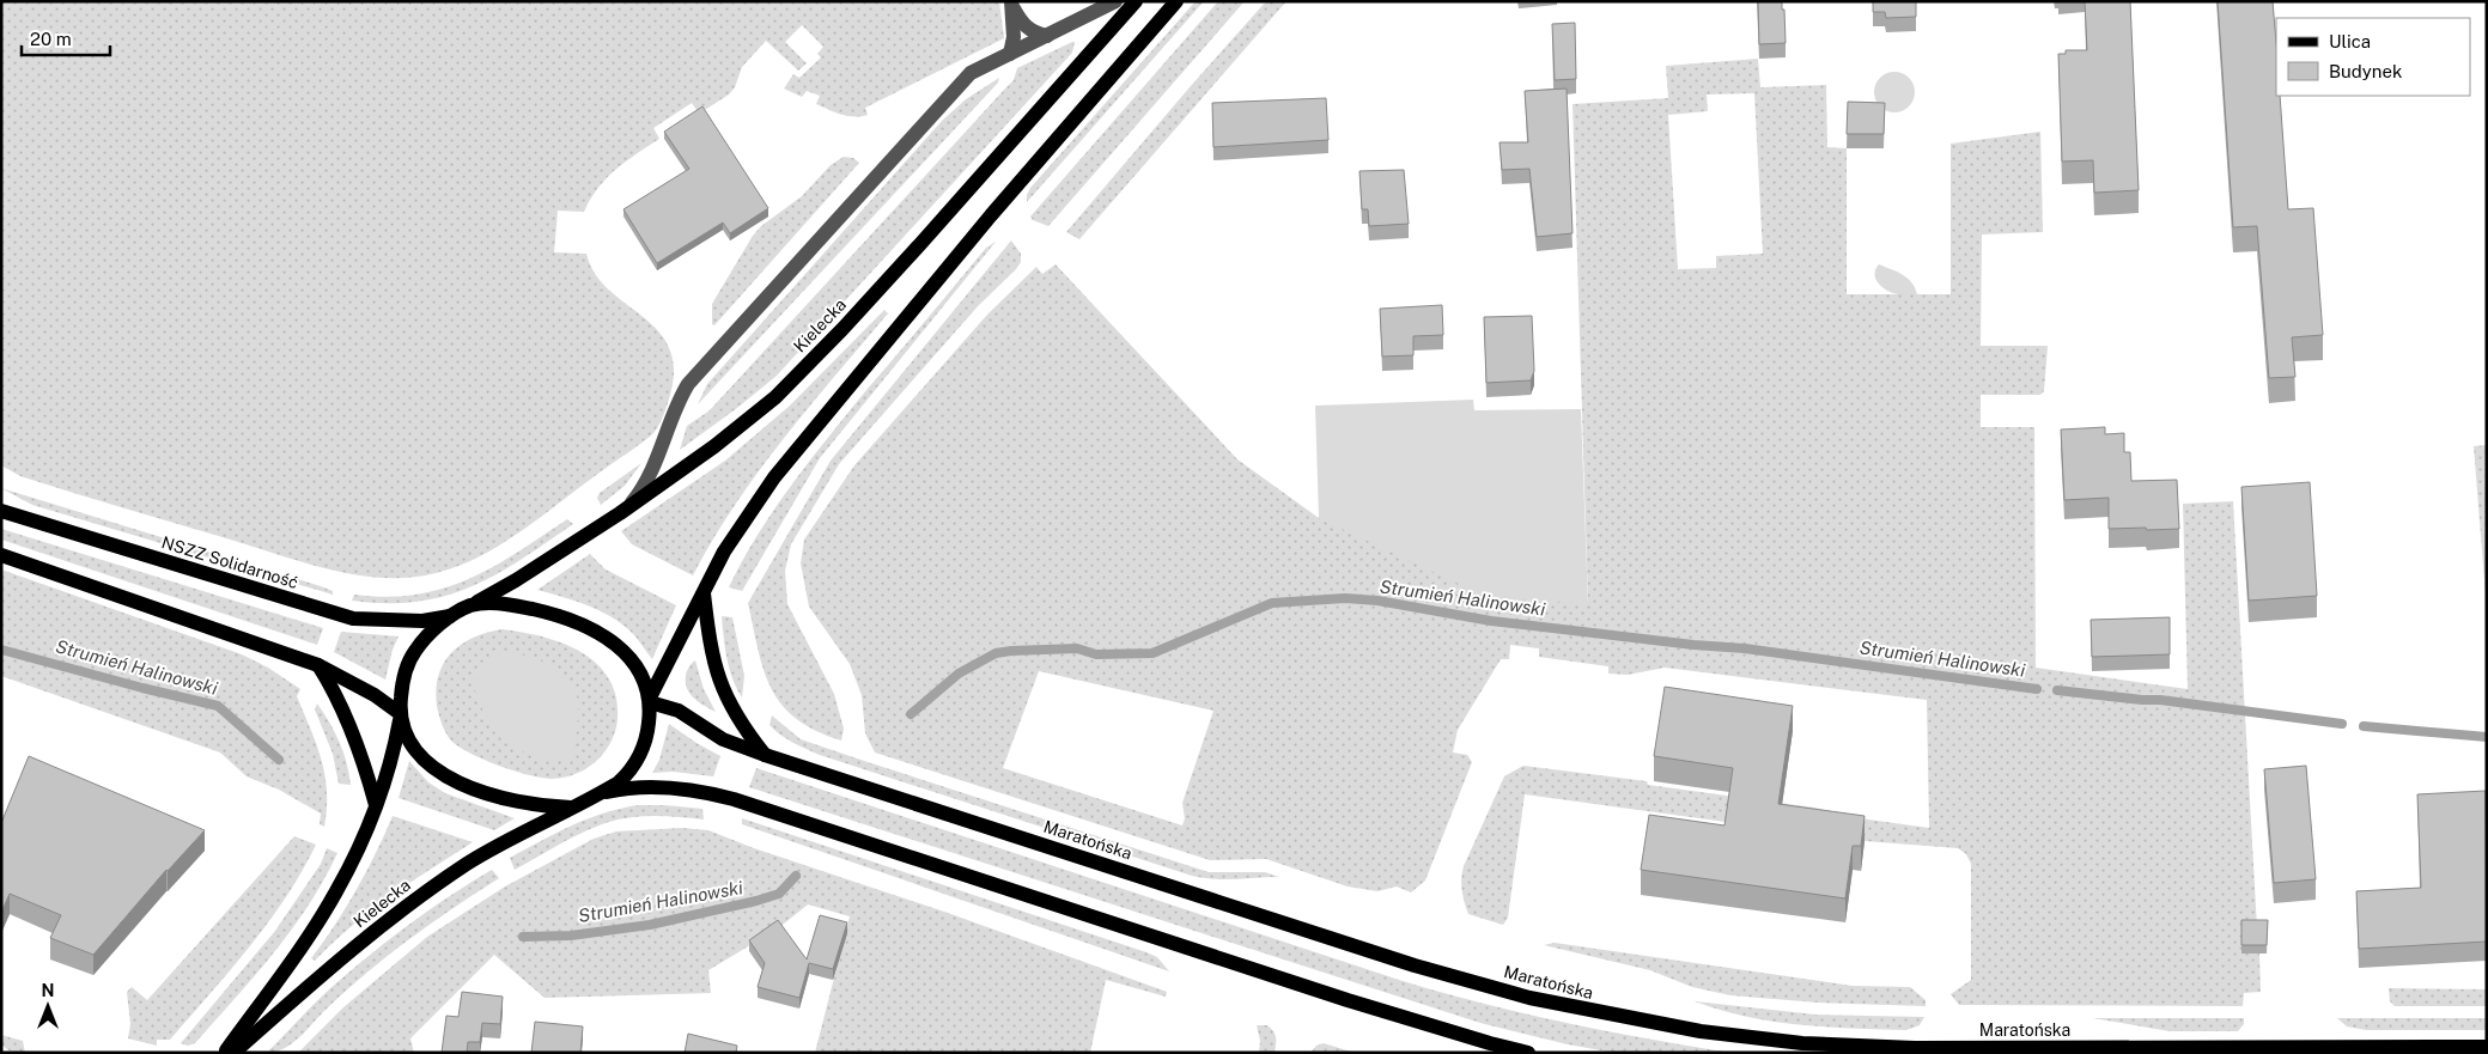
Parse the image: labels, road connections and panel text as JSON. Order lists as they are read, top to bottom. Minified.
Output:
{"streets":{"main road":["Kielecka","NSZZ Solidarność","Maratońska"]},"crossings":[["Kielecka","NSZZ Solidarność"]],"water":["Strumień Halinowski"],"legend":["Ulica","Budynek"],"scale_bar":"20 m","north":"top"}
